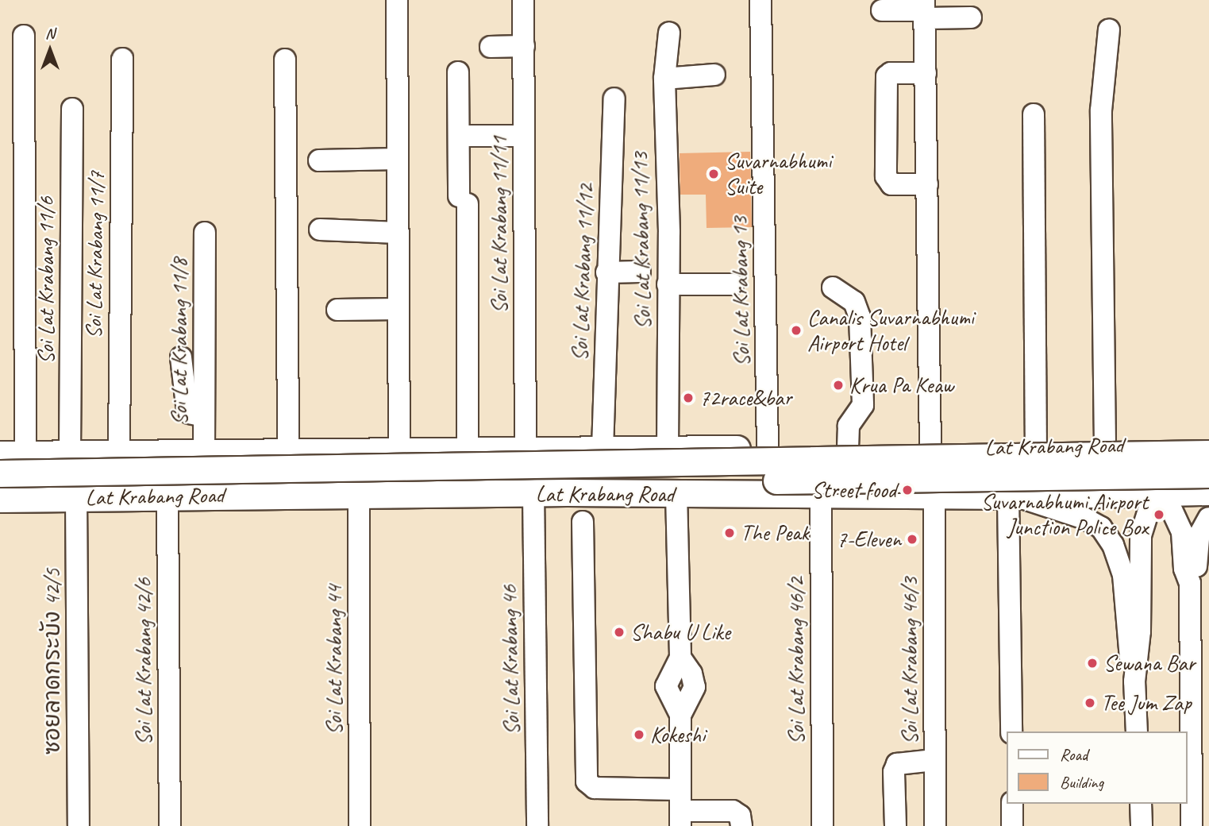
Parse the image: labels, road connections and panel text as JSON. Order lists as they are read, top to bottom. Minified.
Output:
{"streets":{"main road":["Lat Krabang Road"],"street":["Soi Lat Krabang 11/11","Soi Lat Krabang 11/13","Soi Lat Krabang 11/7","Soi Lat Krabang 11/12","Soi Lat Krabang 11/6","Soi Lat Krabang 13","Soi Lat Krabang 11/8","Soi Lat Krabang 44","Soi Lat Krabang 46","Soi Lat Krabang 46/2","Soi Lat Krabang 46/3","ซอยลาดกระบัง 42/5","Soi Lat Krabang 42/6"]},"crossings":[["Soi Lat Krabang 11/11","Lat Krabang Road"],["Soi Lat Krabang 11/13","Lat Krabang Road"],["Soi Lat Krabang 11/7","Lat Krabang Road"],["Soi Lat Krabang 11/12","Lat Krabang Road"],["Soi Lat Krabang 11/6","Lat Krabang Road"],["Soi Lat Krabang 13","Lat Krabang Road"],["Soi Lat Krabang 11/8","Lat Krabang Road"],["Lat Krabang Road","Soi Lat Krabang 44"],["Lat Krabang Road","Soi Lat Krabang 46"],["Lat Krabang Road","Soi Lat Krabang 46/2"],["Lat Krabang Road","Soi Lat Krabang 46/3"],["Lat Krabang Road","ซอยลาดกระบัง 42/5"],["Lat Krabang Road","Soi Lat Krabang 42/6"]],"places":["Suvarnabhumi Suite","Canalis Suvarnabhumi Airport Hotel","Krua Pa Keaw","72race&bar","Street food","Suvarnabhumi Airport Junction Police Box","The Peak","7-Eleven","Shabu U Like","Sewana Bar","Tee Jum Zap","Kokeshi"],"legend":["Road","Building"],"north":"top"}
